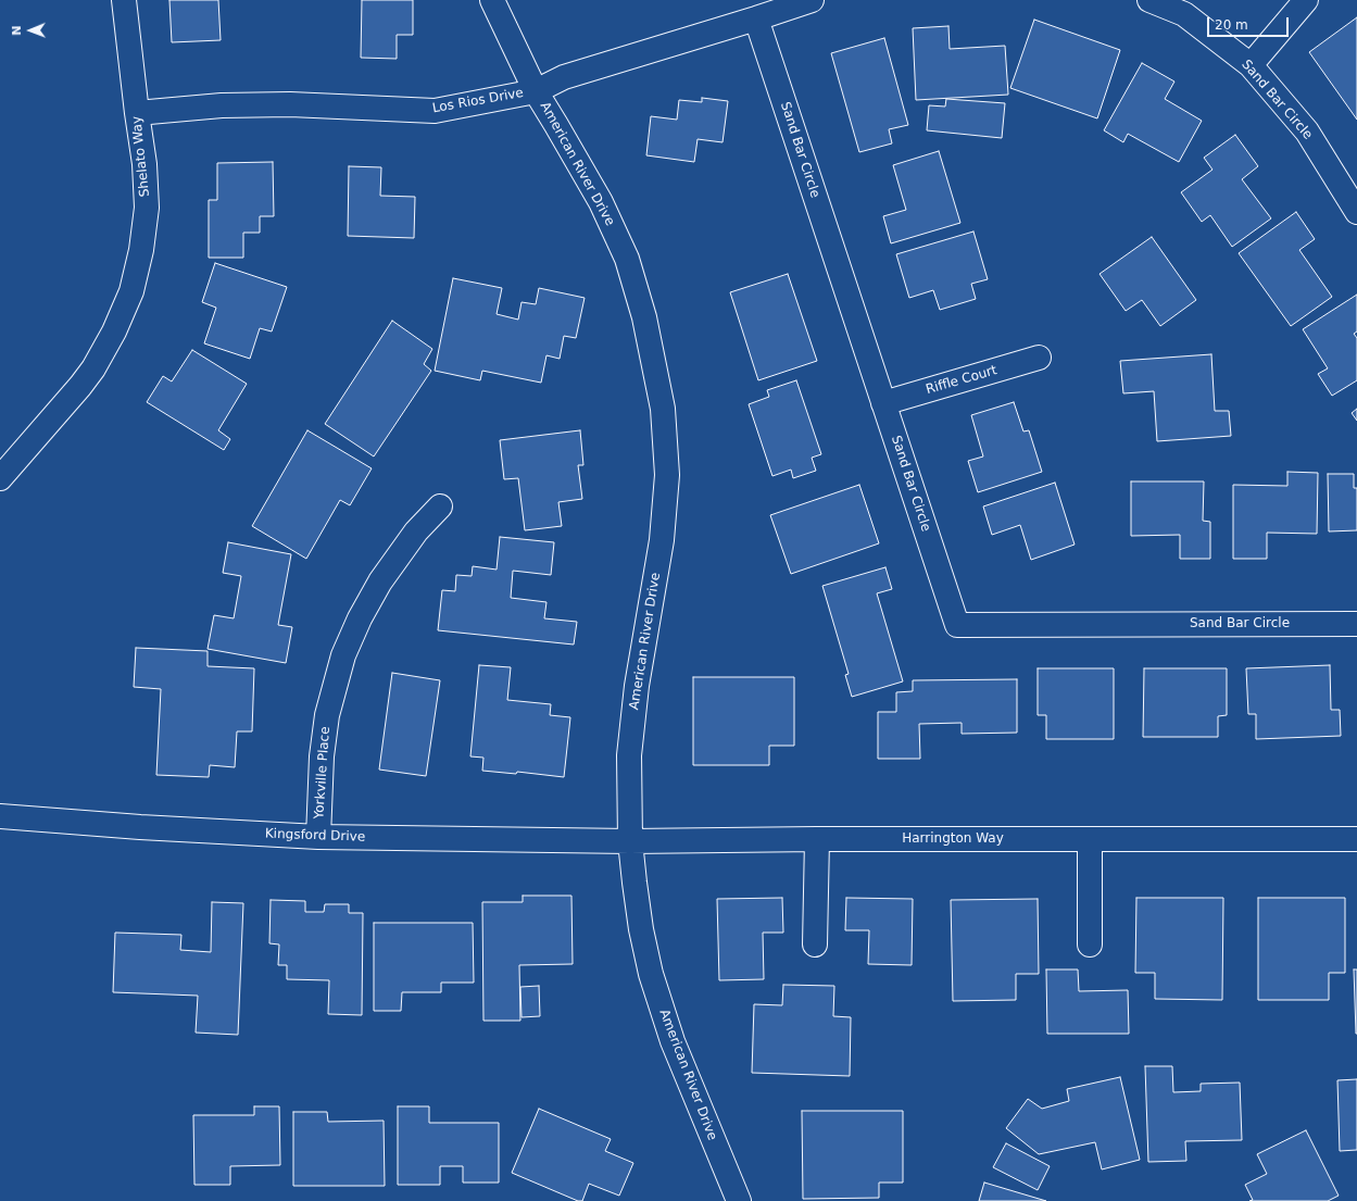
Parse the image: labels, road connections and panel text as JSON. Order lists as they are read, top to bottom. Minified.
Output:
{"streets":{"street":["Sand Bar Circle","Los Rios Drive","Shelato Way","American River Drive","Riffle Court","Yorkville Place","Kingsford Drive","Harrington Way"]},"crossings":[["Sand Bar Circle","Los Rios Drive"],["Sand Bar Circle","Riffle Court"],["Los Rios Drive","Shelato Way"],["Los Rios Drive","American River Drive"],["American River Drive","Kingsford Drive"],["American River Drive","Harrington Way"],["Yorkville Place","Kingsford Drive"],["Kingsford Drive","Harrington Way"]],"scale_bar":"20 m","north":"left"}
